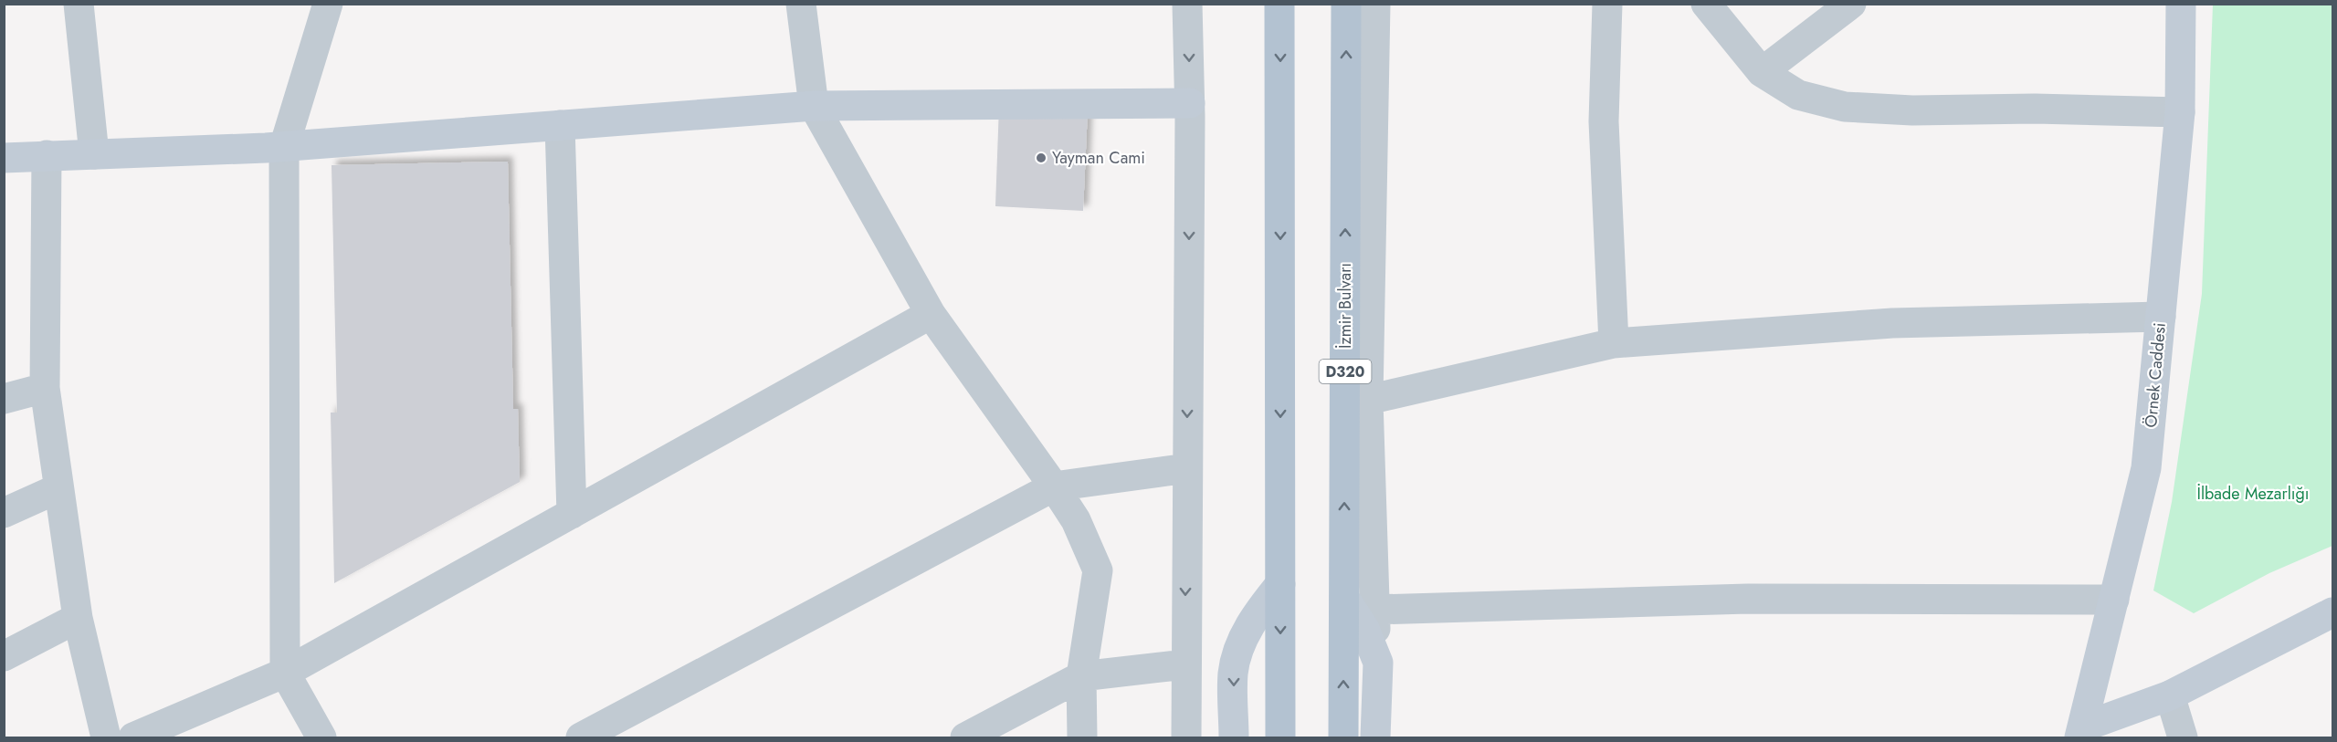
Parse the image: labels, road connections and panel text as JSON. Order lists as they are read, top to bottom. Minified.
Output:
{"streets":{"main road":["İzmir Bulvarı","D320"],"street":["Örnek Caddesi"]},"parks":["İlbade Mezarlığı"],"places":["Yayman Cami"]}
